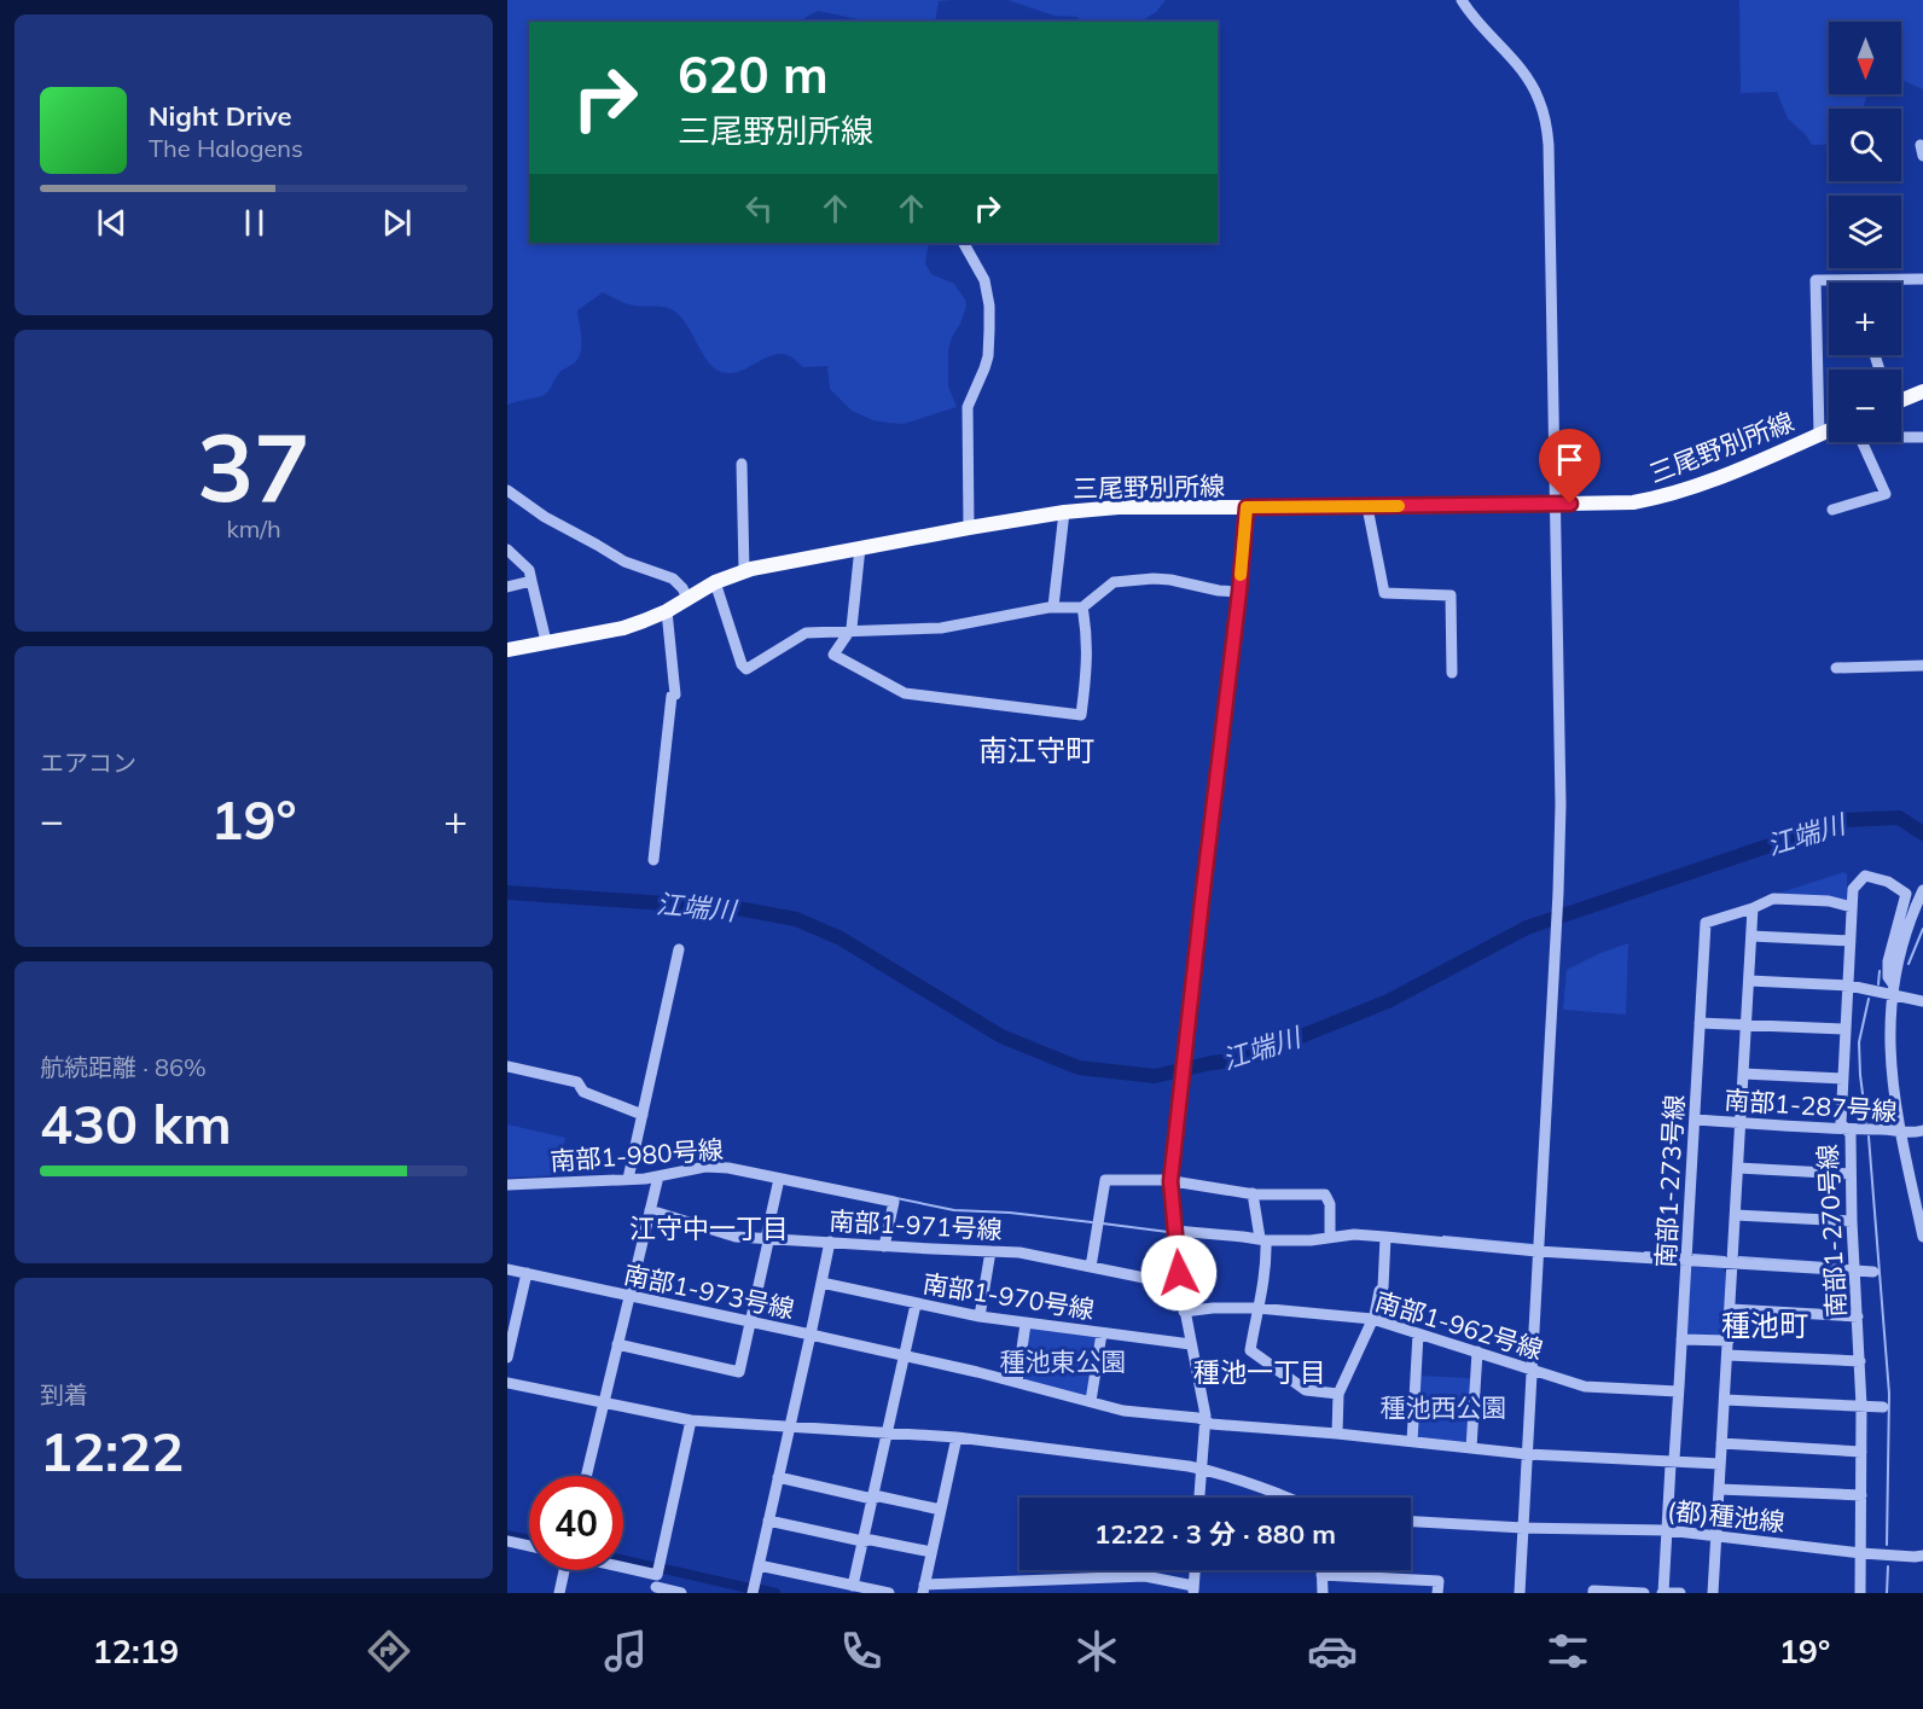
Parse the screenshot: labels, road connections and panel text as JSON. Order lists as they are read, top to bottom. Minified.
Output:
{"streets":{"main road":["三尾野別所線"],"street":["南部1-287号線","南部1-980号線","南部1-273号線","南部1-971号線","南部1-270号線","南部1-973号線","南部1-970号線","南部1-962号線","(都)種池線"]},"crossings":[["南部1-287号線","南部1-273号線"],["南部1-287号線","南部1-270号線"],["南部1-980号線","南部1-971号線"],["南部1-273号線","南部1-270号線"],["南部1-273号線","南部1-962号線"],["南部1-273号線","(都)種池線"],["南部1-270号線","(都)種池線"]],"districts":["南江守町","江守中一丁目","種池町","種池一丁目"],"water":["江端川"],"parks":["種池東公園","種池西公園"],"north":"bottom","page":{"map_buttons":["+","−"],"turn":["620 m","三尾野別所線"],"song":["Night Drive","The Halogens"],"tile":[["37","km/h"],"エアコン",["航続距離 · 86%","430 km"],["到着","12:22"]],"heat":["−","19°","+"],"limit":"40","trip":"12:22 · 3 分 · 880 m","tabs":["12:19","19°"]}}
